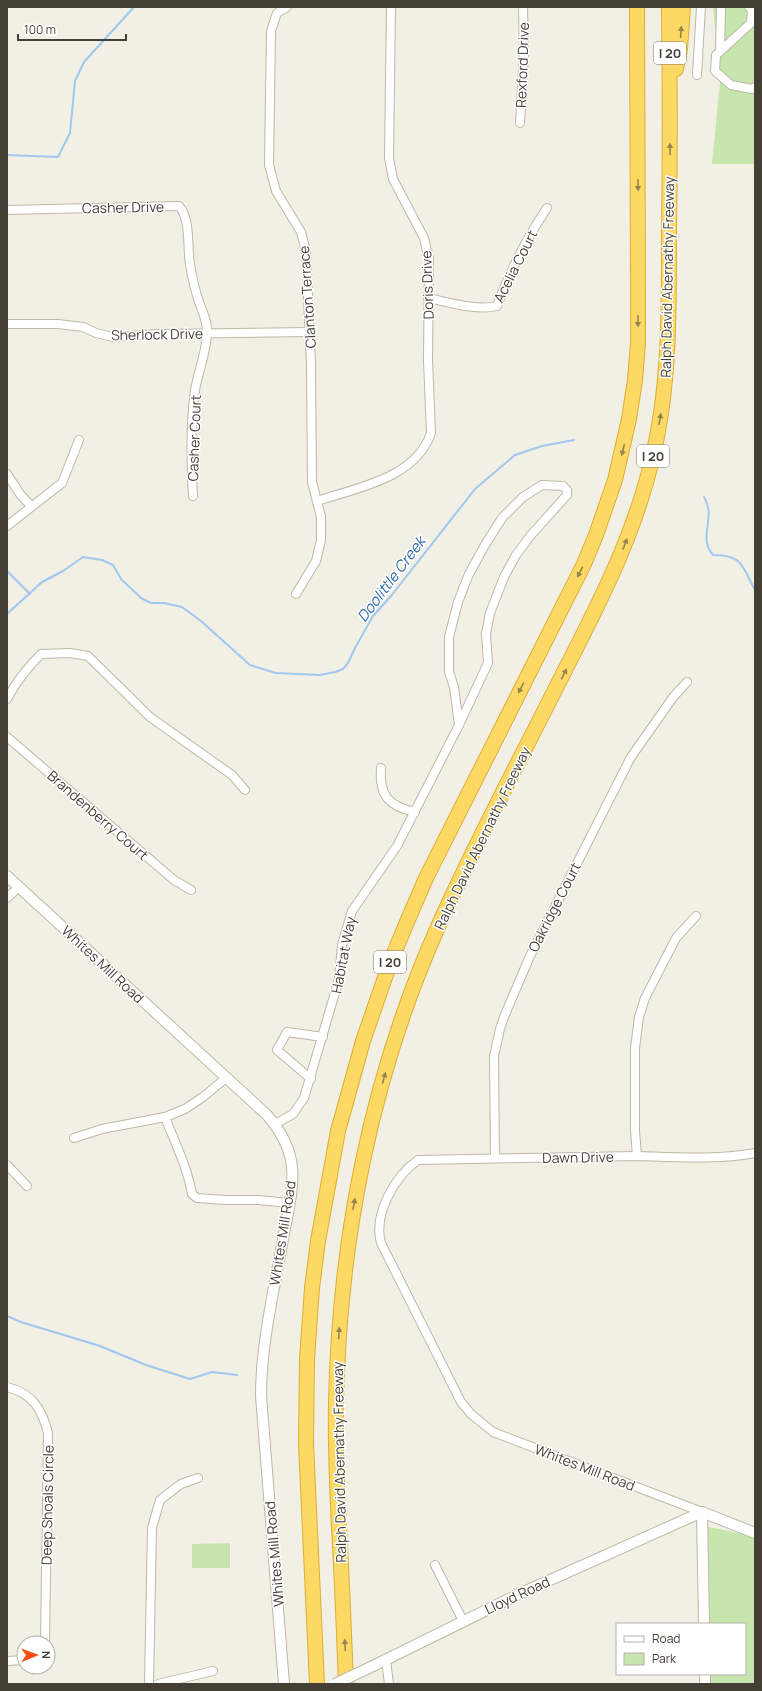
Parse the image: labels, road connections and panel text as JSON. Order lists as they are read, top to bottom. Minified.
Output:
{"streets":{"highway":["I 20","Ralph David Abernathy Freeway"],"street":["Rexford Drive","Casher Drive","Acelia Court","Doris Drive","Clanton Terrace","Sherlock Drive","Casher Court","Brandenberry Court","Oakridge Court","Habitat Way","Whites Mill Road","Dawn Drive","Deep Shoals Circle","Lloyd Road"]},"crossings":[["Casher Drive","Sherlock Drive"],["Casher Drive","Casher Court"],["Acelia Court","Doris Drive"],["Doris Drive","Clanton Terrace"],["Clanton Terrace","Sherlock Drive"],["Sherlock Drive","Casher Court"],["Oakridge Court","Dawn Drive"],["Habitat Way","Whites Mill Road"],["Whites Mill Road","Dawn Drive"],["Whites Mill Road","Lloyd Road"]],"water":["Doolittle Creek"],"legend":["Road","Park"],"scale_bar":"100 m","north":"right"}
